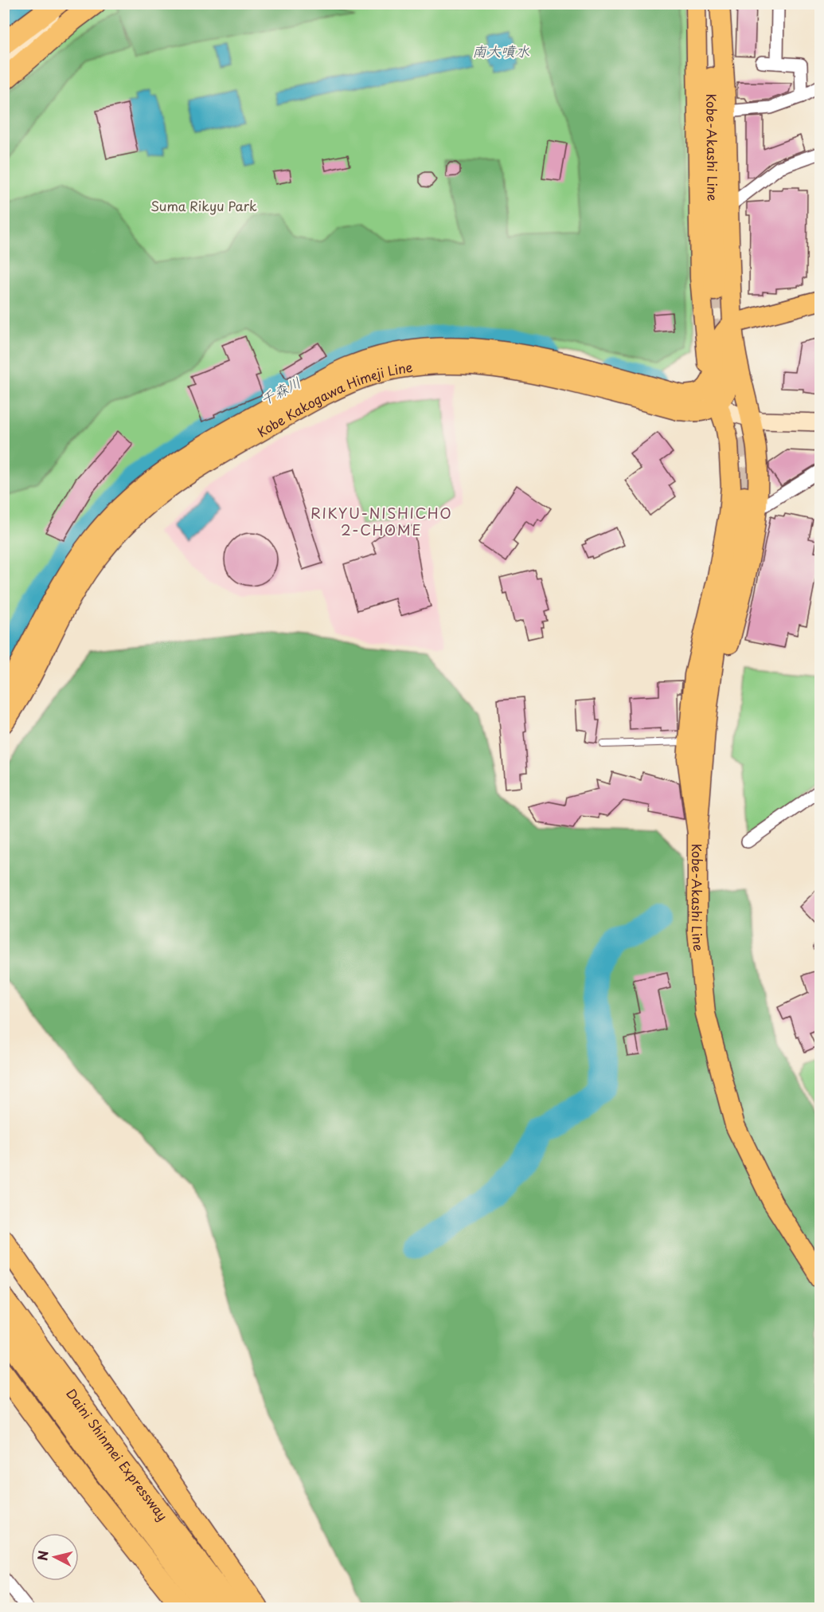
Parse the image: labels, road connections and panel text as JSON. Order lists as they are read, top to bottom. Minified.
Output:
{"streets":{"highway":["Daini Shinmei Expressway"],"main road":["Kobe-Akashi Line","Kobe Kakogawa Himeji Line"]},"districts":["RIKYU-NISHICHO 2-CHOME"],"water":["南大噴水","千森川"],"parks":["Suma Rikyu Park"],"north":"left"}
